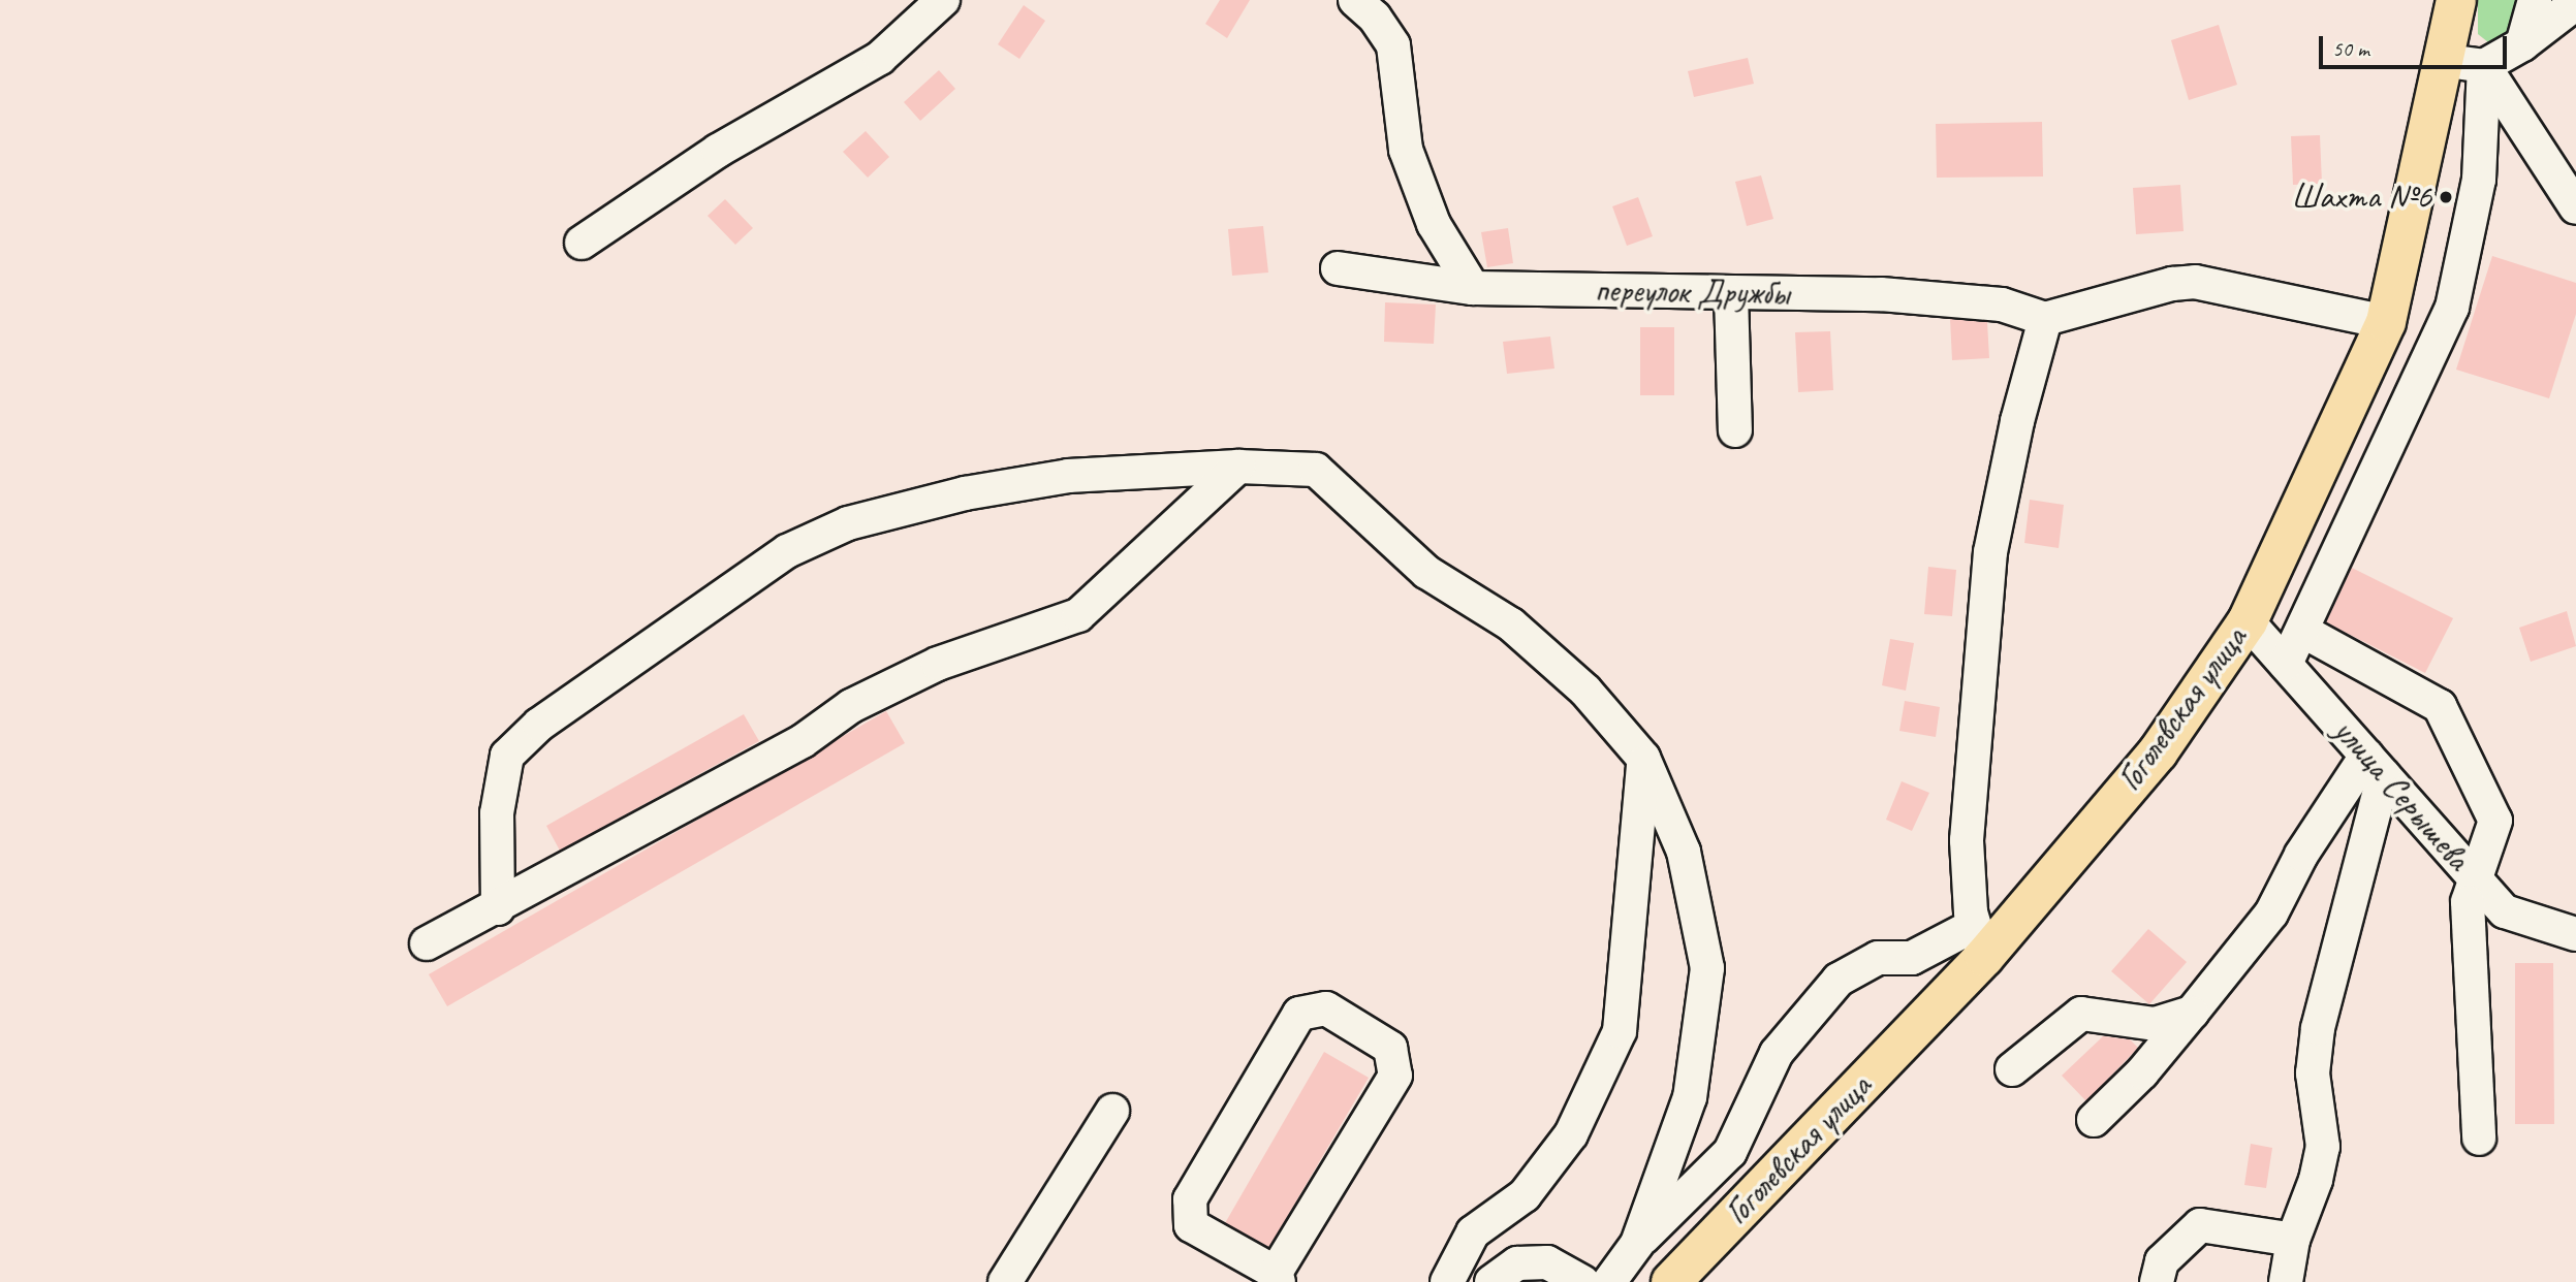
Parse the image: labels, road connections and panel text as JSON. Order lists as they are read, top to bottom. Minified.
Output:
{"streets":{"main road":["Гоголевская улица"],"street":["переулок Дружбы","улица Серышева"]},"crossings":[["Гоголевская улица","улица Серышева"]],"places":["Шахта №6"],"scale_bar":"50 m"}
